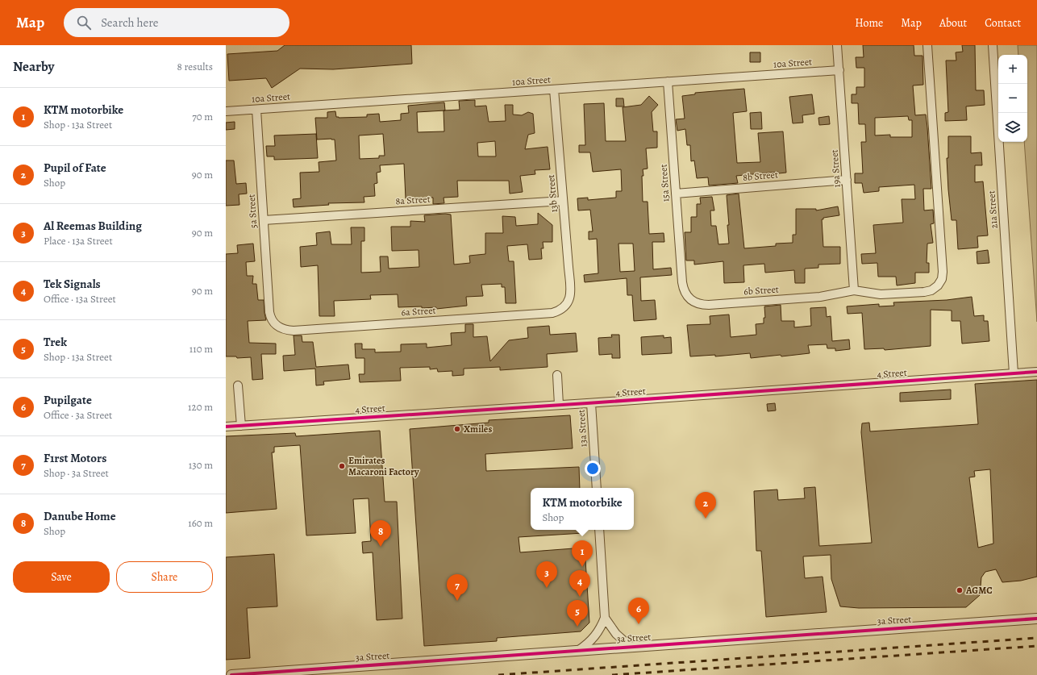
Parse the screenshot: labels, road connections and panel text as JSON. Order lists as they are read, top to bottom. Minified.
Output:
{"streets":{"street":["10a Street","19a Street","8b Street","15a Street","13b Street","8a Street","21a Street","5a Street","6b Street","6a Street","4 Street","13a Street","3a Street"]},"crossings":[["10a Street","19a Street"],["10a Street","15a Street"],["10a Street","13b Street"],["10a Street","5a Street"],["19a Street","8b Street"],["19a Street","6b Street"],["8b Street","15a Street"],["15a Street","6b Street"],["13b Street","8a Street"],["13b Street","6a Street"],["8a Street","5a Street"],["21a Street","4 Street"],["5a Street","6a Street"],["4 Street","13a Street"]],"places":["Xmiles","Emirates Macaroni Factory","AGMC"],"page":{"header":"Map","search":"Search here","nav":["Home","Map","About","Contact"],"heading":["Nearby","8 results"],"map_buttons":["+","−"],"list":[{"mark":"1","name":"KTM motorbike","note":"Shop · 13a Street","value":"70 m"},{"mark":"2","name":"Pupil of Fate","note":"Shop","value":"90 m"},{"mark":"3","name":"Al Reemas Building","note":"Place · 13a Street","value":"90 m"},{"mark":"4","name":"Tek Signals","note":"Office · 13a Street","value":"90 m"},{"mark":"5","name":"Trek","note":"Shop · 13a Street","value":"110 m"},{"mark":"6","name":"Pupilgate","note":"Office · 3a Street","value":"120 m"},{"mark":"7","name":"F1rst Motors","note":"Shop · 3a Street","value":"130 m"},{"mark":"8","name":"Danube Home","note":"Shop","value":"160 m"}],"popup":["KTM motorbike","Shop"],"pins":["2","8","1","3","4","7","6","5"],"buttons":["Save","Share"]}}
